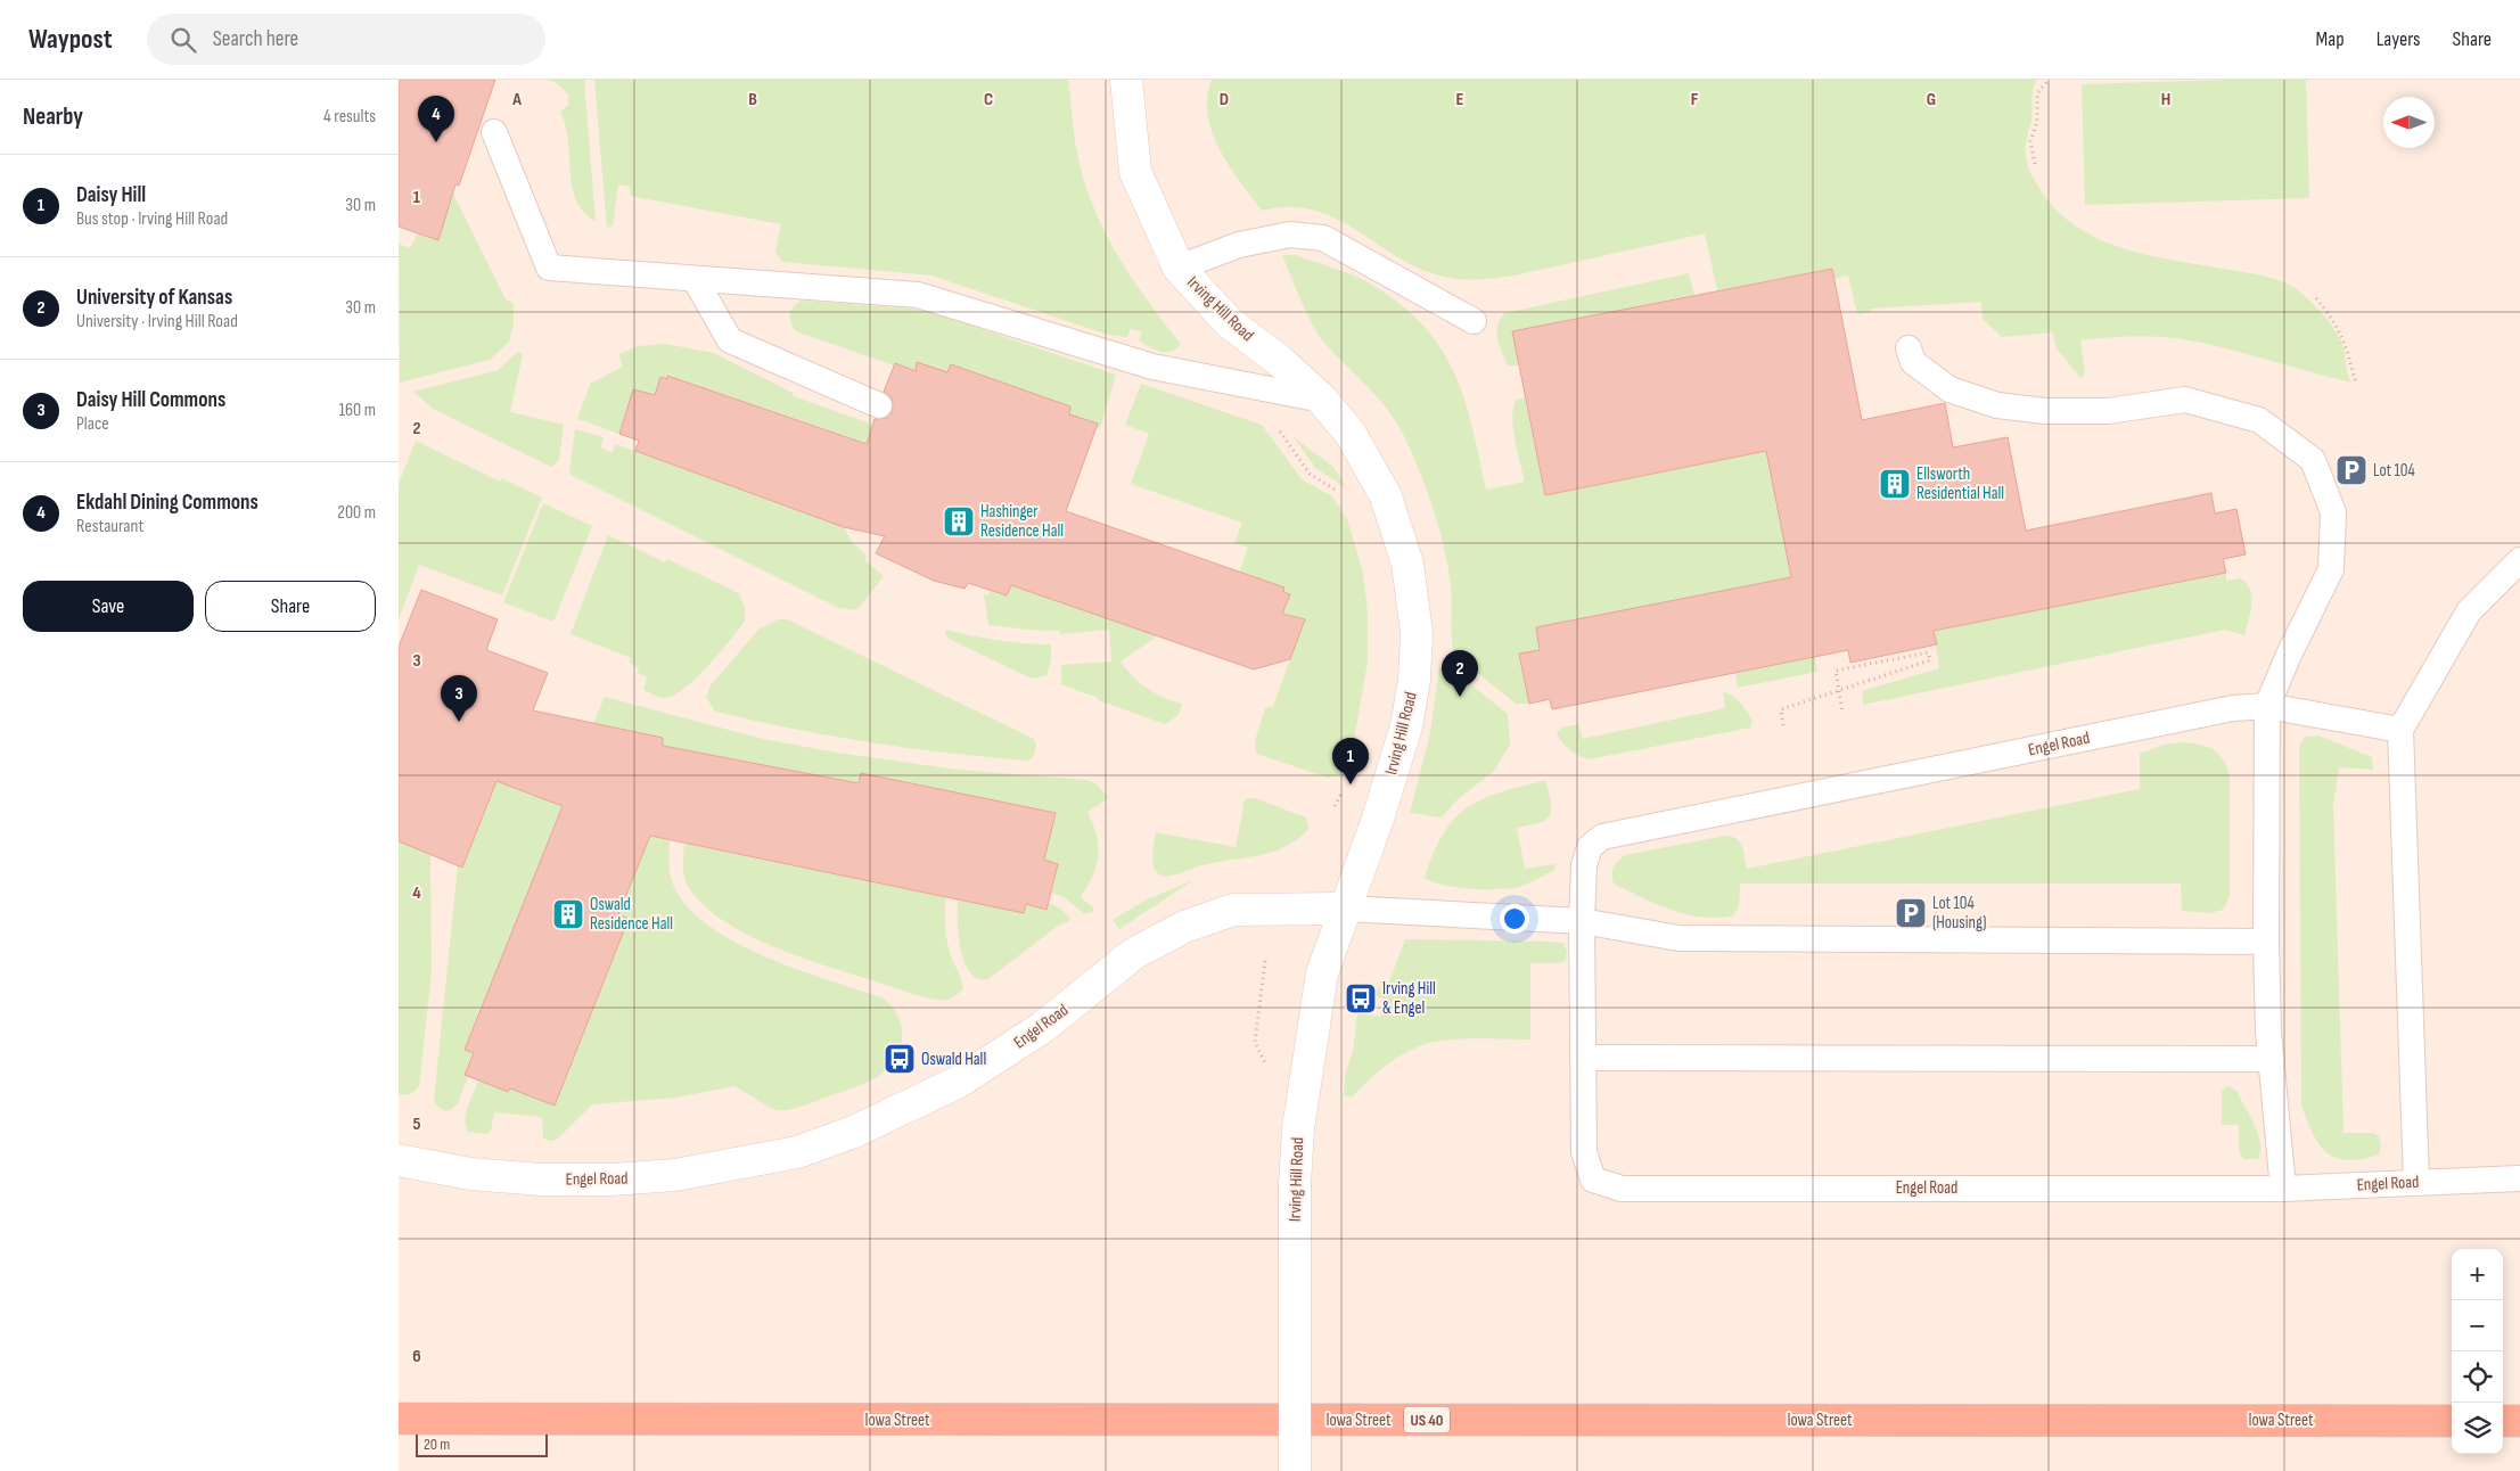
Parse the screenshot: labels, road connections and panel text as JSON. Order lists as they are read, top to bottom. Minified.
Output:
{"streets":{"highway":["Iowa Street","US 40"],"street":["Irving Hill Road","Engel Road"]},"crossings":[["Irving Hill Road","Engel Road"]],"places":{"parking":["Lot 104","Lot 104 (Housing)"],"building":["Ellsworth Residential Hall","Hashinger Residence Hall","Oswald Residence Hall"],"bus stop":["Irving Hill & Engel","Oswald Hall"]},"scale_bar":"20 m","north":"left","page":{"header":"Waypost","search":"Search here","nav":["Map","Layers","Share"],"heading":["Nearby","4 results"],"pins":["4","2","3","1"],"list":[{"mark":"1","name":"Daisy Hill","note":"Bus stop · Irving Hill Road","value":"30 m"},{"mark":"2","name":"University of Kansas","note":"University · Irving Hill Road","value":"30 m"},{"mark":"3","name":"Daisy Hill Commons","note":"Place","value":"160 m"},{"mark":"4","name":"Ekdahl Dining Commons","note":"Restaurant","value":"200 m"}],"buttons":["Save","Share"],"map_buttons":["+","−"],"scale":"20 m"},"grid":{"columns":["A","B","C","D","E","F","G","H"],"rows":["1","2","3","4","5","6"]}}
